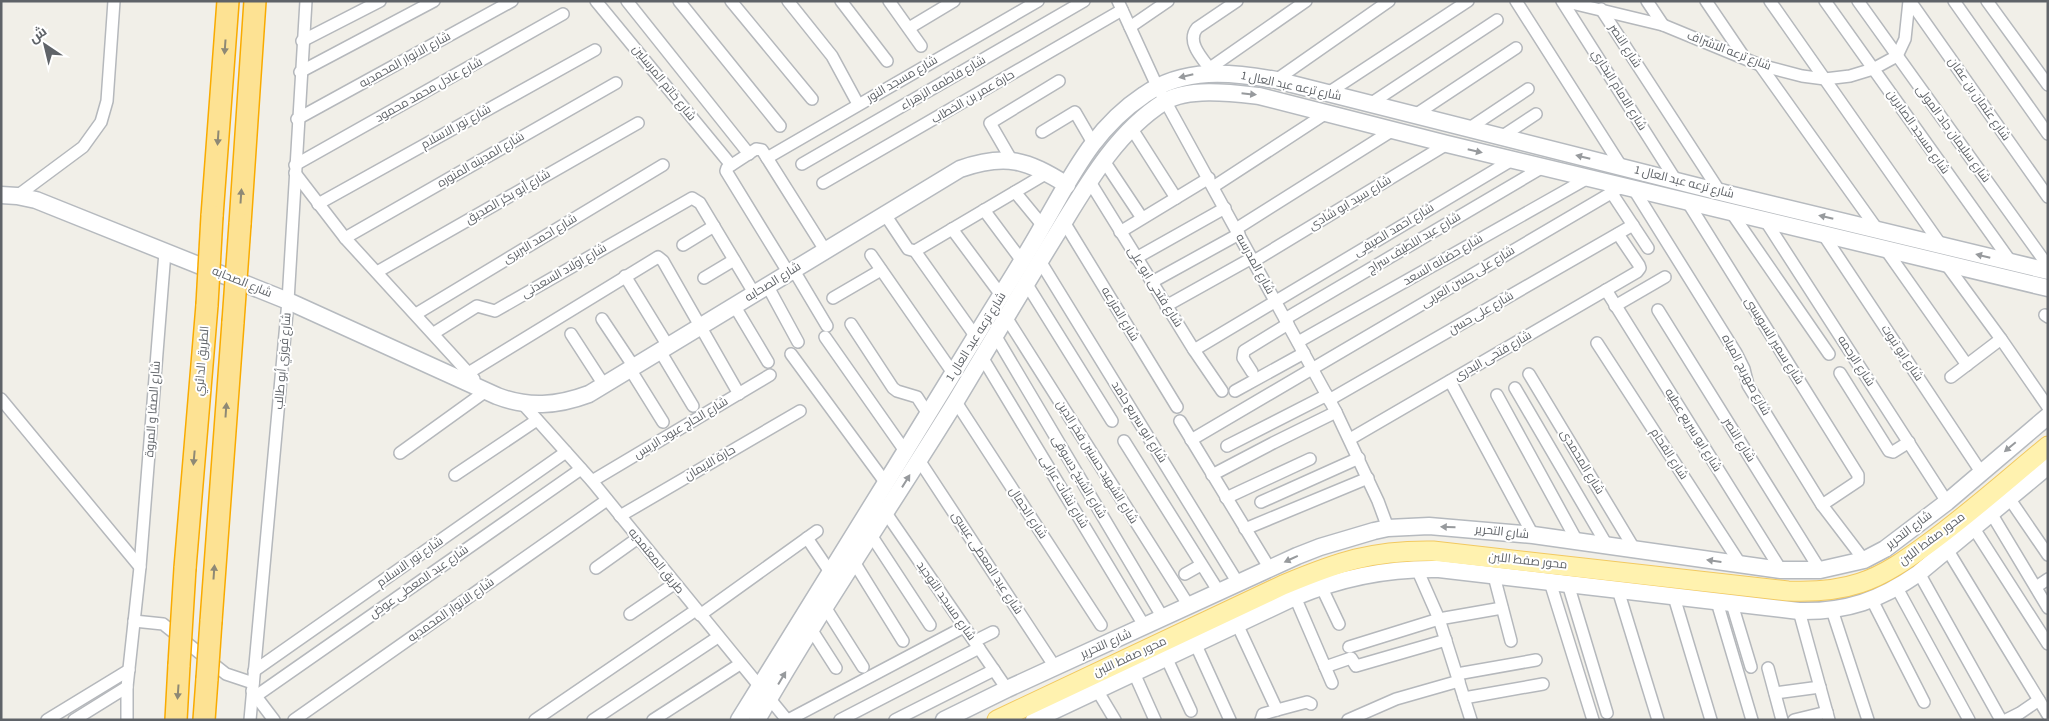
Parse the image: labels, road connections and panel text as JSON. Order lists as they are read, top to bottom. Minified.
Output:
{"streets":{"highway":["الطريق الدائري"],"main road":["محور صفط اللبن"],"street":["شارع النصر","شارع ترعه الاشراف","شارع الانوار المحمديه","شارع مسجد النور","شارع خاتم المرسلين","شارع فاطمه الزهراء","شارع ترعه عبد العال 1","شارع عادل محمد محمود","شارع الامام البخاري","حارة عمر بن الخطاب","شارع عثمان بن عفان","شارع نور الاسلام","شارع مسجد الصابرين","شارع سليمان جاد المولى","شارع المدينه المنوره","شارع أبو بكر الصديق","شارع سيد ابو شادى","شارع احمد الصيفى","شارع احمد البربرى","شارع عبد اللطيف سراج","شارع حضانه السعد","شارع المدرسه","شارع اولاد السعدنى","شارع على حسن العربى","شارع الصحابه","شارع فتحى ابو على","شارع على حسن","شارع المزرعه","شارع سمير السويسى","شارع ابو نبوت","شارع فتحى البدرى","شارع فوزي أبو طالب","شارع الرحمه","شارع صهريج المياه","شارع الصفا و المروة","شارع ابو سريع حامد","شارع الحاج عبود الريس","شارع ابو سريع عطيه","شارع الفحام","شارع الشهيد حسنين فخر الدين","شارع المحمدى","حارة الايمان","شارع الشيخ دسوقى","شارع نشأت عرابى","شارع الجمال","شارع التحرير","طريق المعتمديه","شارع عبد المعطى عيسى","شارع عبد المعطى عوض","شارع مسجد التوحيد"]},"crossings":[["شارع النصر","شارع ترعه الاشراف"],["شارع النصر","شارع ترعه عبد العال 1"],["شارع النصر","شارع التحرير"],["شارع ترعه الاشراف","شارع الامام البخاري"],["شارع ترعه الاشراف","شارع مسجد الصابرين"],["شارع ترعه الاشراف","شارع سليمان جاد المولى"],["شارع الانوار المحمديه","شارع فوزي أبو طالب"],["شارع الانوار المحمديه","طريق المعتمديه"],["شارع مسجد النور","شارع خاتم المرسلين"],["شارع خاتم المرسلين","شارع ترعه عبد العال 1"],["شارع خاتم المرسلين","شارع الصحابه"],["شارع ترعه عبد العال 1","شارع الامام البخاري"],["شارع ترعه عبد العال 1","شارع مسجد الصابرين"],["شارع ترعه عبد العال 1","شارع سيد ابو شادى"],["شارع ترعه عبد العال 1","شارع احمد الصيفى"],["شارع ترعه عبد العال 1","شارع عبد اللطيف سراج"],["شارع ترعه عبد العال 1","شارع حضانه السعد"],["شارع ترعه عبد العال 1","شارع المدرسه"],["شارع ترعه عبد العال 1","شارع على حسن العربى"],["شارع ترعه عبد العال 1","شارع الصحابه"],["شارع ترعه عبد العال 1","شارع فتحى ابو على"],["شارع ترعه عبد العال 1","شارع المزرعه"],["شارع ترعه عبد العال 1","شارع سمير السويسى"],["شارع ترعه عبد العال 1","شارع ابو نبوت"],["شارع ترعه عبد العال 1","شارع الرحمه"],["شارع ترعه عبد العال 1","شارع صهريج المياه"],["شارع ترعه عبد العال 1","شارع ابو سريع حامد"],["شارع ترعه عبد العال 1","شارع الشهيد حسنين فخر الدين"],["شارع ترعه عبد العال 1","شارع الشيخ دسوقى"],["شارع ترعه عبد العال 1","شارع نشأت عرابى"],["شارع ترعه عبد العال 1","شارع الجمال"],["شارع ترعه عبد العال 1","طريق المعتمديه"],["شارع ترعه عبد العال 1","شارع عبد المعطى عيسى"],["شارع ترعه عبد العال 1","شارع مسجد التوحيد"],["شارع عادل محمد محمود","شارع الصحابه"],["شارع عادل محمد محمود","شارع فوزي أبو طالب"],["حارة عمر بن الخطاب","شارع المدرسه"],["شارع نور الاسلام","شارع الصحابه"],["شارع نور الاسلام","شارع فوزي أبو طالب"],["شارع نور الاسلام","طريق المعتمديه"],["شارع المدينه المنوره","شارع الصحابه"],["شارع أبو بكر الصديق","شارع الصحابه"],["شارع سيد ابو شادى","شارع المدرسه"],["شارع سيد ابو شادى","شارع فتحى ابو على"],["شارع احمد الصيفى","شارع المدرسه"],["شارع احمد الصيفى","شارع فتحى ابو على"],["شارع احمد البربرى","شارع الصحابه"],["شارع عبد اللطيف سراج","شارع المدرسه"],["شارع حضانه السعد","شارع المدرسه"],["شارع المدرسه","شارع على حسن العربى"],["شارع المدرسه","شارع على حسن"],["شارع المدرسه","شارع فتحى البدرى"],["شارع المدرسه","شارع التحرير"],["شارع اولاد السعدنى","شارع الصحابه"],["شارع على حسن العربى","شارع صهريج المياه"],["شارع الصحابه","شارع فوزي أبو طالب"],["شارع الصحابه","شارع الصفا و المروة"],["شارع الصحابه","طريق المعتمديه"],["شارع على حسن","شارع فتحى البدرى"],["شارع سمير السويسى","شارع صهريج المياه"],["شارع ابو نبوت","شارع التحرير"],["شارع فتحى البدرى","شارع ابو سريع عطيه"],["شارع فوزي أبو طالب","شارع عبد المعطى عوض"],["شارع الرحمه","شارع التحرير"],["شارع صهريج المياه","شارع التحرير"],["شارع ابو سريع حامد","شارع التحرير"],["شارع الحاج عبود الريس","طريق المعتمديه"],["شارع ابو سريع عطيه","شارع التحرير"],["شارع الفحام","شارع التحرير"],["شارع الشهيد حسنين فخر الدين","شارع التحرير"],["شارع المحمدى","شارع التحرير"],["حارة الايمان","طريق المعتمديه"],["شارع الشيخ دسوقى","شارع التحرير"],["شارع نشأت عرابى","شارع التحرير"],["شارع التحرير","شارع عبد المعطى عيسى"],["شارع التحرير","شارع مسجد التوحيد"],["طريق المعتمديه","شارع عبد المعطى عوض"]],"north":"top left"}
